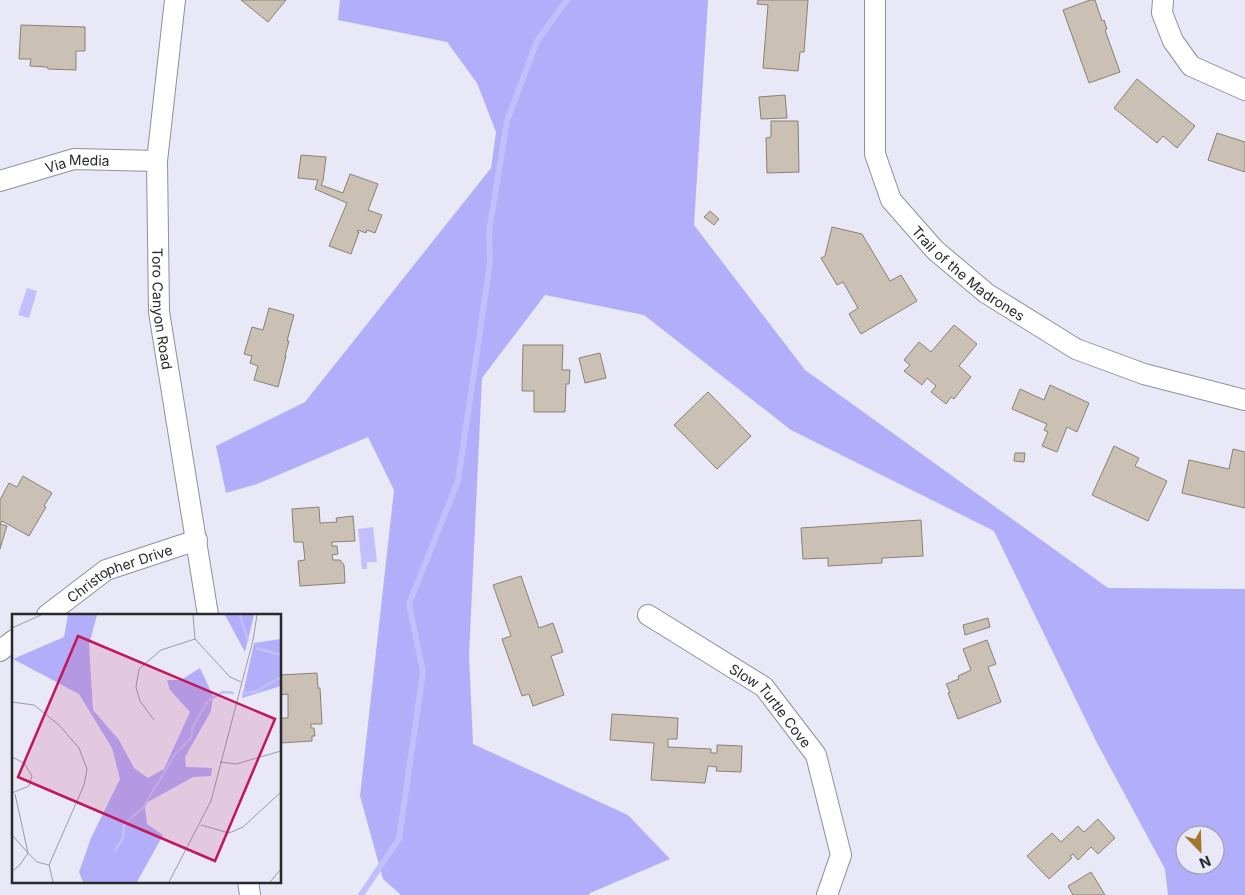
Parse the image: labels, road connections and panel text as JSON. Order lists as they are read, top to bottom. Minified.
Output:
{"streets":{"street":["Via Media","Trail of the Madrones","Toro Canyon Road","Christopher Drive","Slow Turtle Cove"]},"crossings":[["Via Media","Toro Canyon Road"],["Toro Canyon Road","Christopher Drive"]],"north":"bottom right"}
